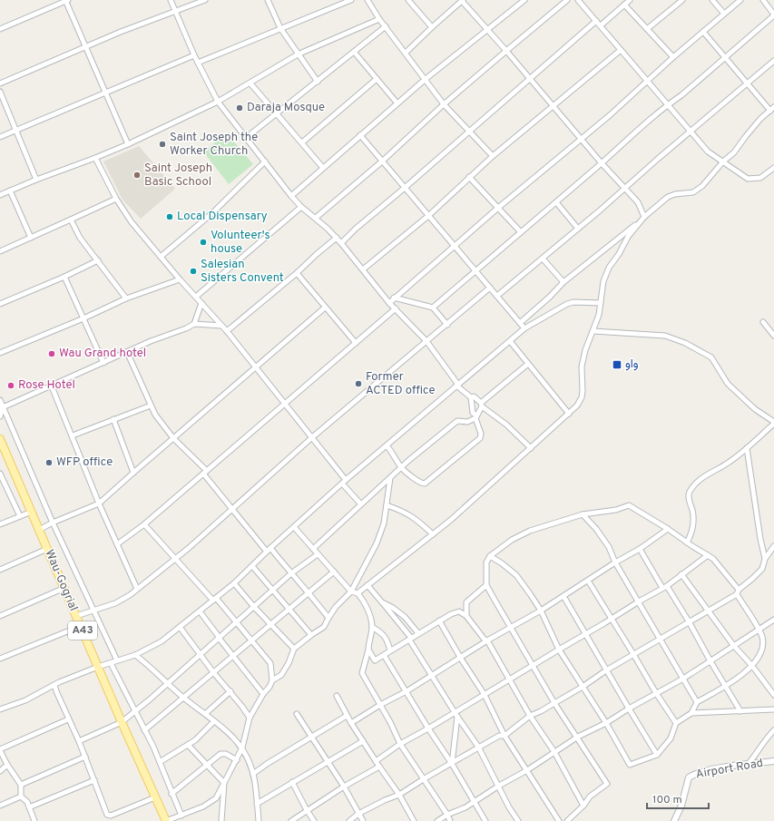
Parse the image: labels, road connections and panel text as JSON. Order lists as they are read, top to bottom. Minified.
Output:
{"streets":{"main road":["Wau-Gogrial","A43"],"street":["Airport Road"]},"places":{"other":["Daraja Mosque","Saint Joseph the Worker Church","Saint Joseph Basic School","Local Dispensary","Volunteer's house","Salesian Sisters Convent","Wau Grand hotel","Former ACTED office","Rose Hotel","WFP office"],"transit":["واو"]},"scale_bar":"100 m"}
